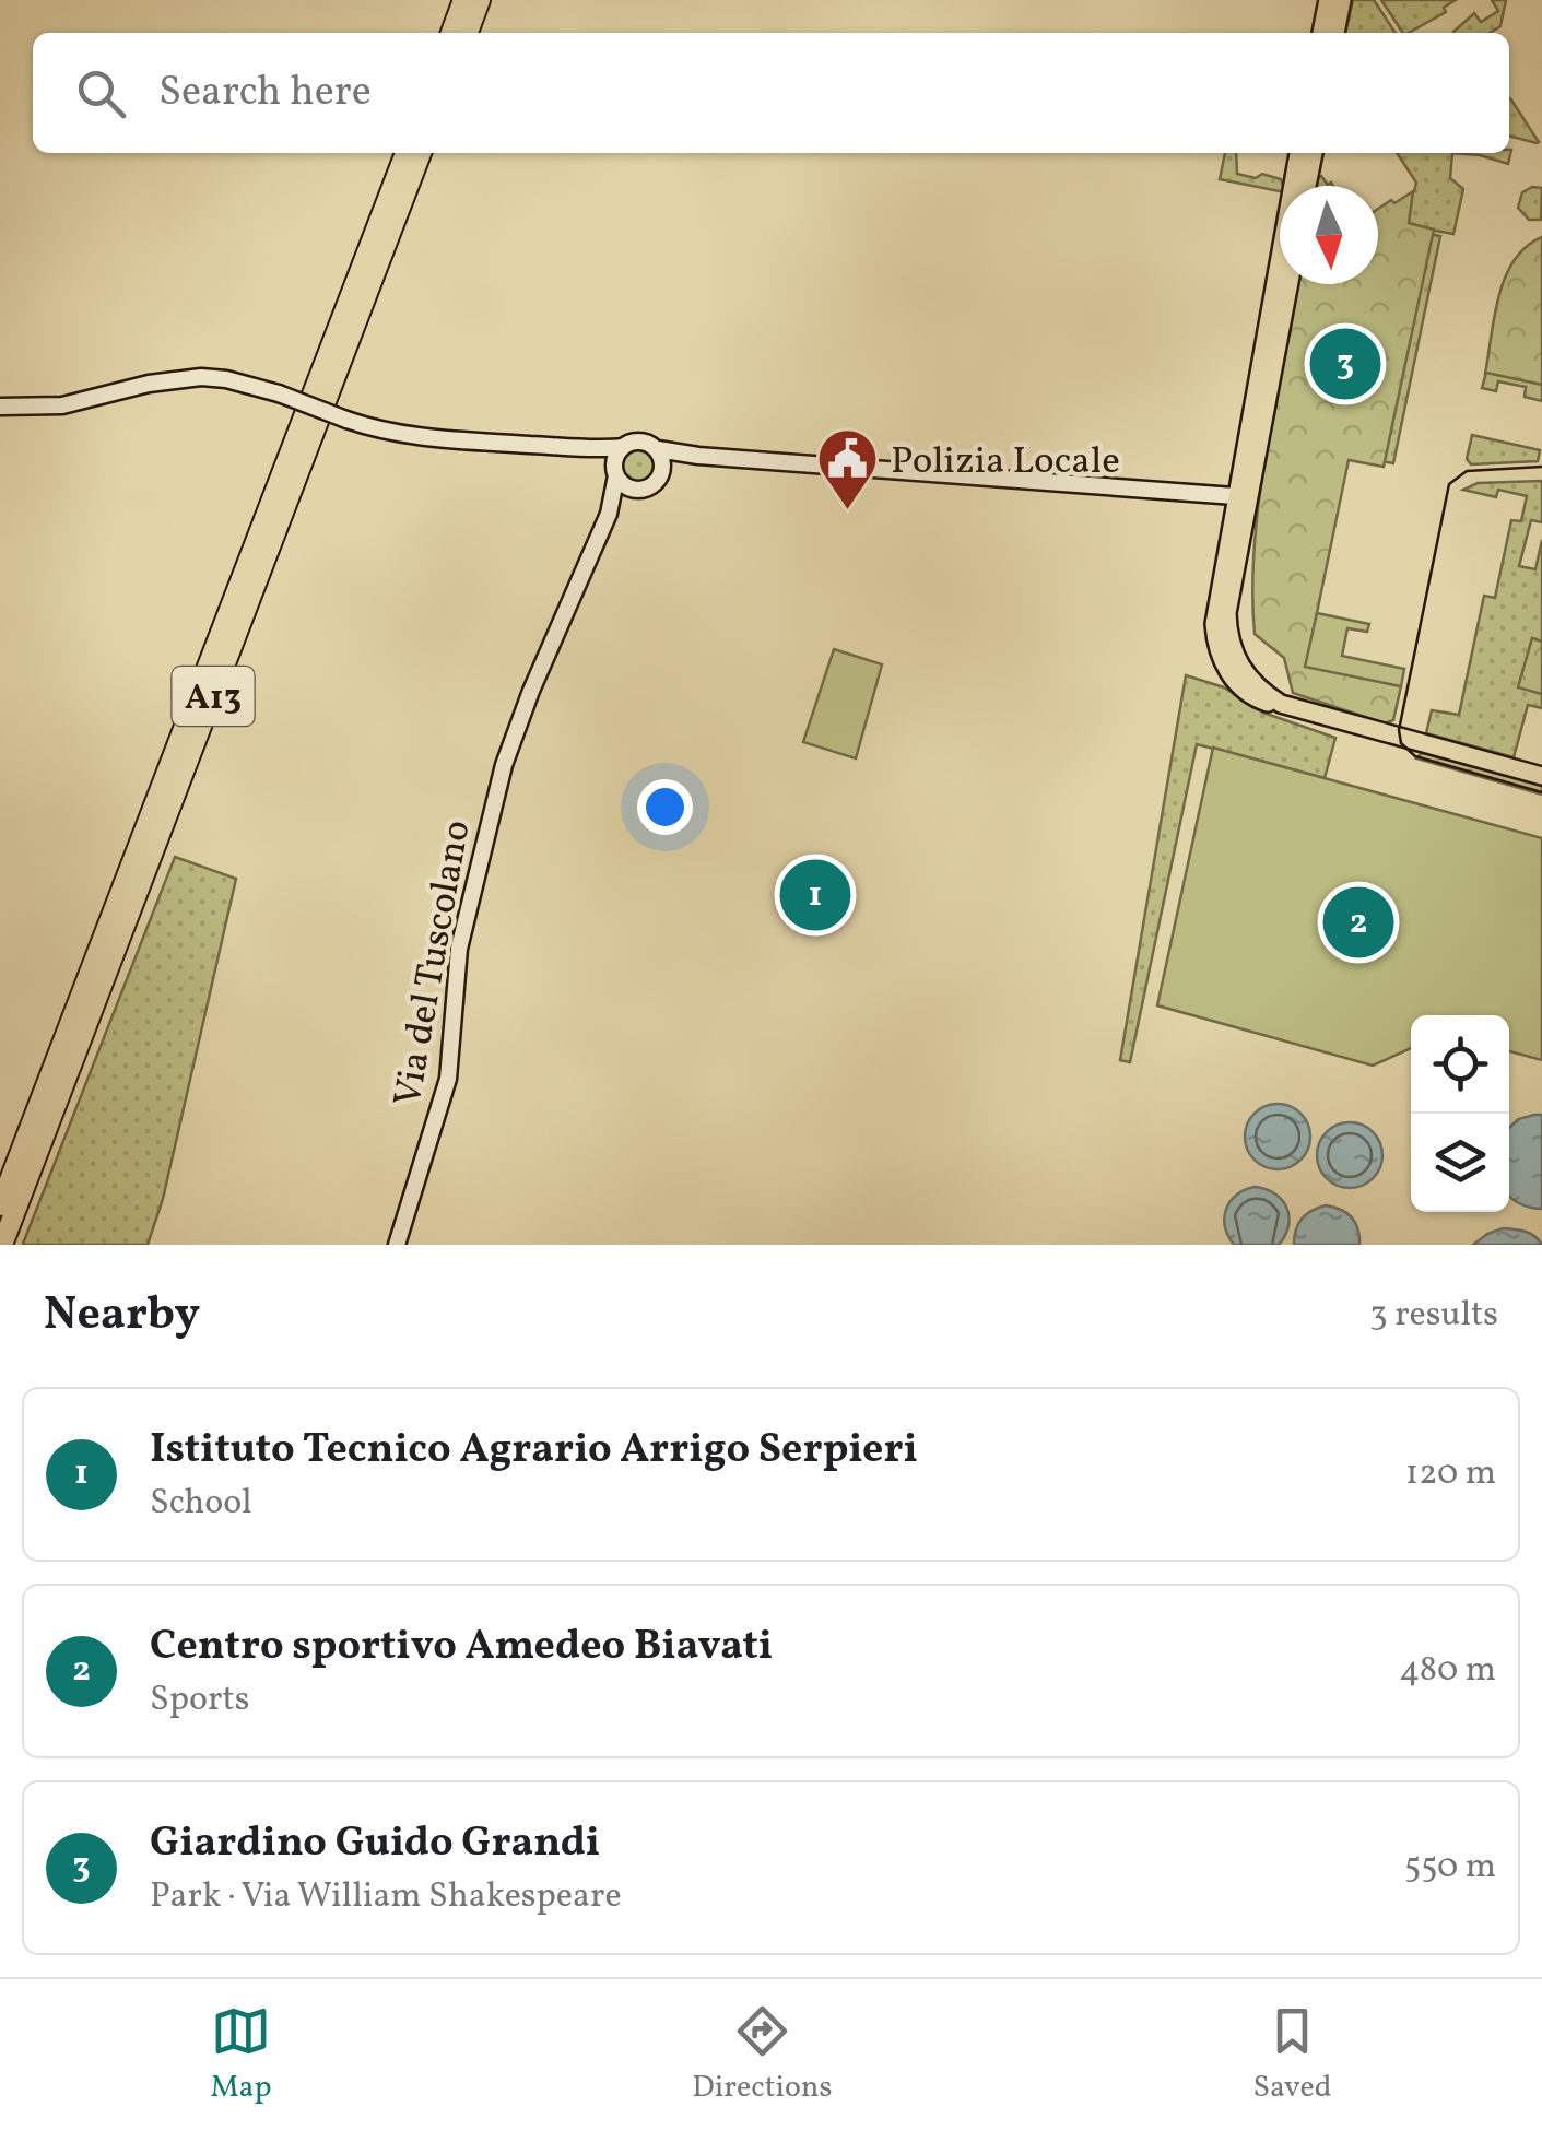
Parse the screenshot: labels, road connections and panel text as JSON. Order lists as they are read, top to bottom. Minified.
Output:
{"streets":{"highway":["A13"],"main road":["Via del Tuscolano"]},"places":{"public building":["Polizia Locale"]},"north":"bottom","page":{"search":"Search here","pins":["3","1","2"],"heading":["Nearby","3 results"],"list":[{"mark":"1","name":"Istituto Tecnico Agrario Arrigo Serpieri","note":"School","value":"120 m"},{"mark":"2","name":"Centro sportivo Amedeo Biavati","note":"Sports","value":"480 m"},{"mark":"3","name":"Giardino Guido Grandi","note":"Park · Via William Shakespeare","value":"550 m"}],"nav":["Map","Directions","Saved"]}}
